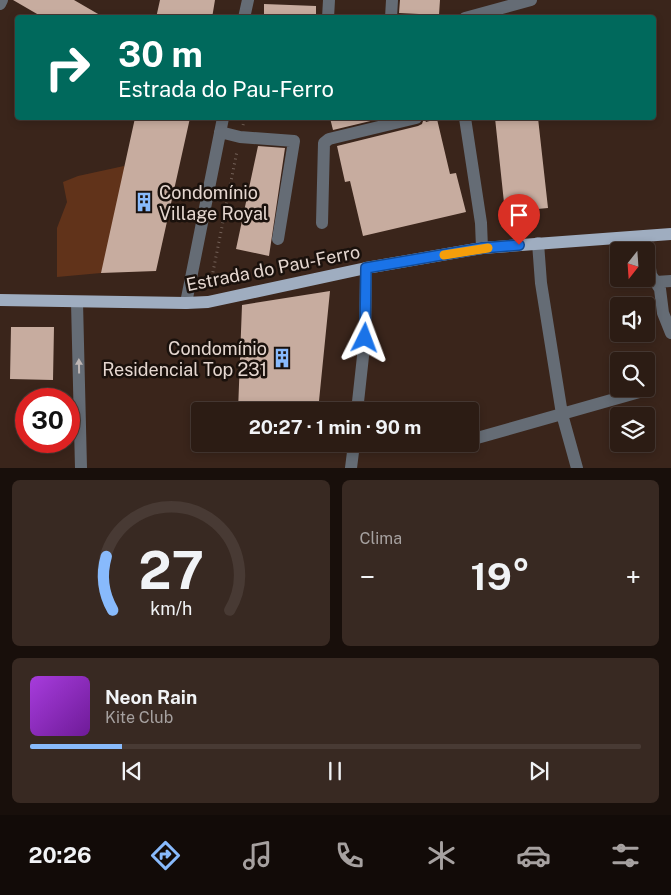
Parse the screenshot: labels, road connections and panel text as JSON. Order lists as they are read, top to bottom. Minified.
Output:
{"streets":{"main road":["Estrada do Pau-Ferro"]},"places":{"building":["Condomínio Village Royal","Condomínio Residencial Top 231"]},"north":"bottom","page":{"turn":["30 m","Estrada do Pau-Ferro"],"limit":"30","trip":"20:27 · 1 min · 90 m","tile":"Clima","heat":["−","19°","+"],"song":["Neon Rain","Kite Club"],"tabs":"20:26","gauge":["27","km/h"]}}
